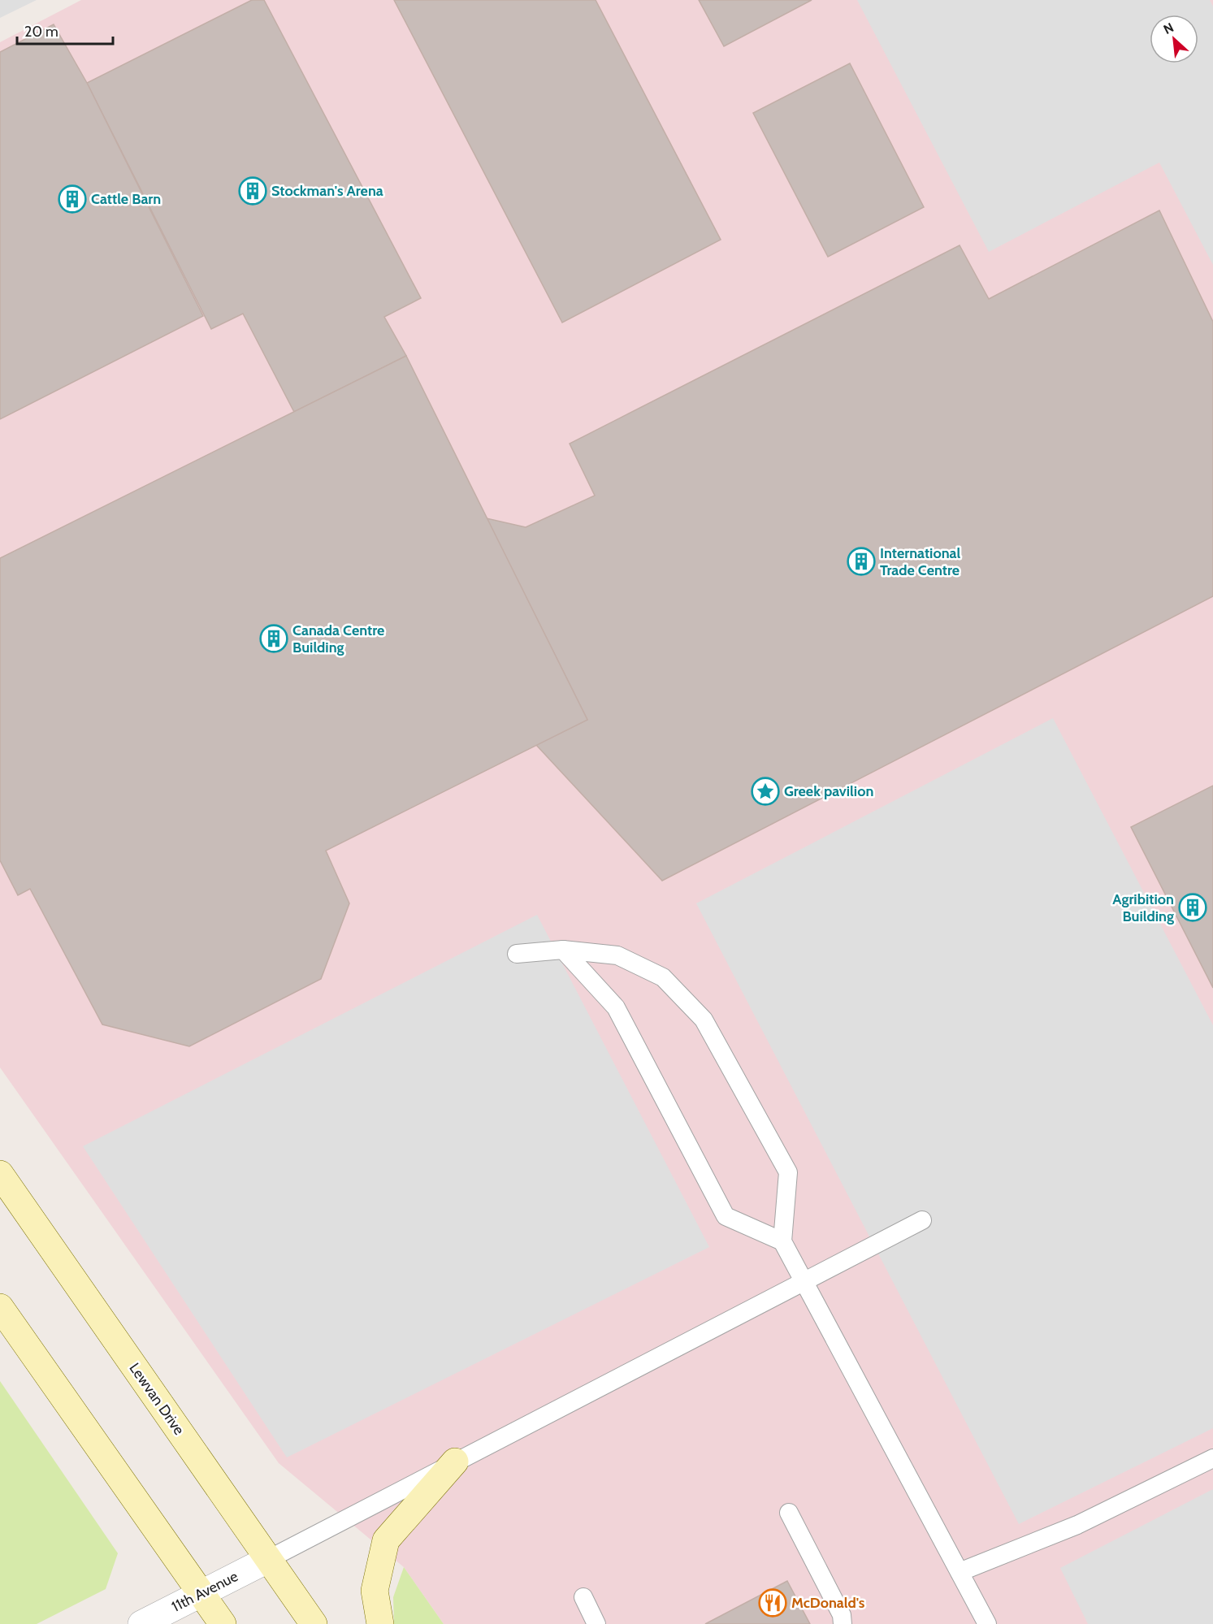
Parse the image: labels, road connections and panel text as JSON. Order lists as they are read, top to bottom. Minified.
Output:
{"streets":{"main road":["Lewvan Drive"],"street":["11th Avenue"]},"crossings":[["Lewvan Drive","11th Avenue"]],"places":{"building":["Stockman's Arena","Cattle Barn","International Trade Centre","Canada Centre Building","Agribition Building"],"place":["Greek pavilion"],"restaurant":["McDonald's"]},"scale_bar":"20 m","north":"top left"}
